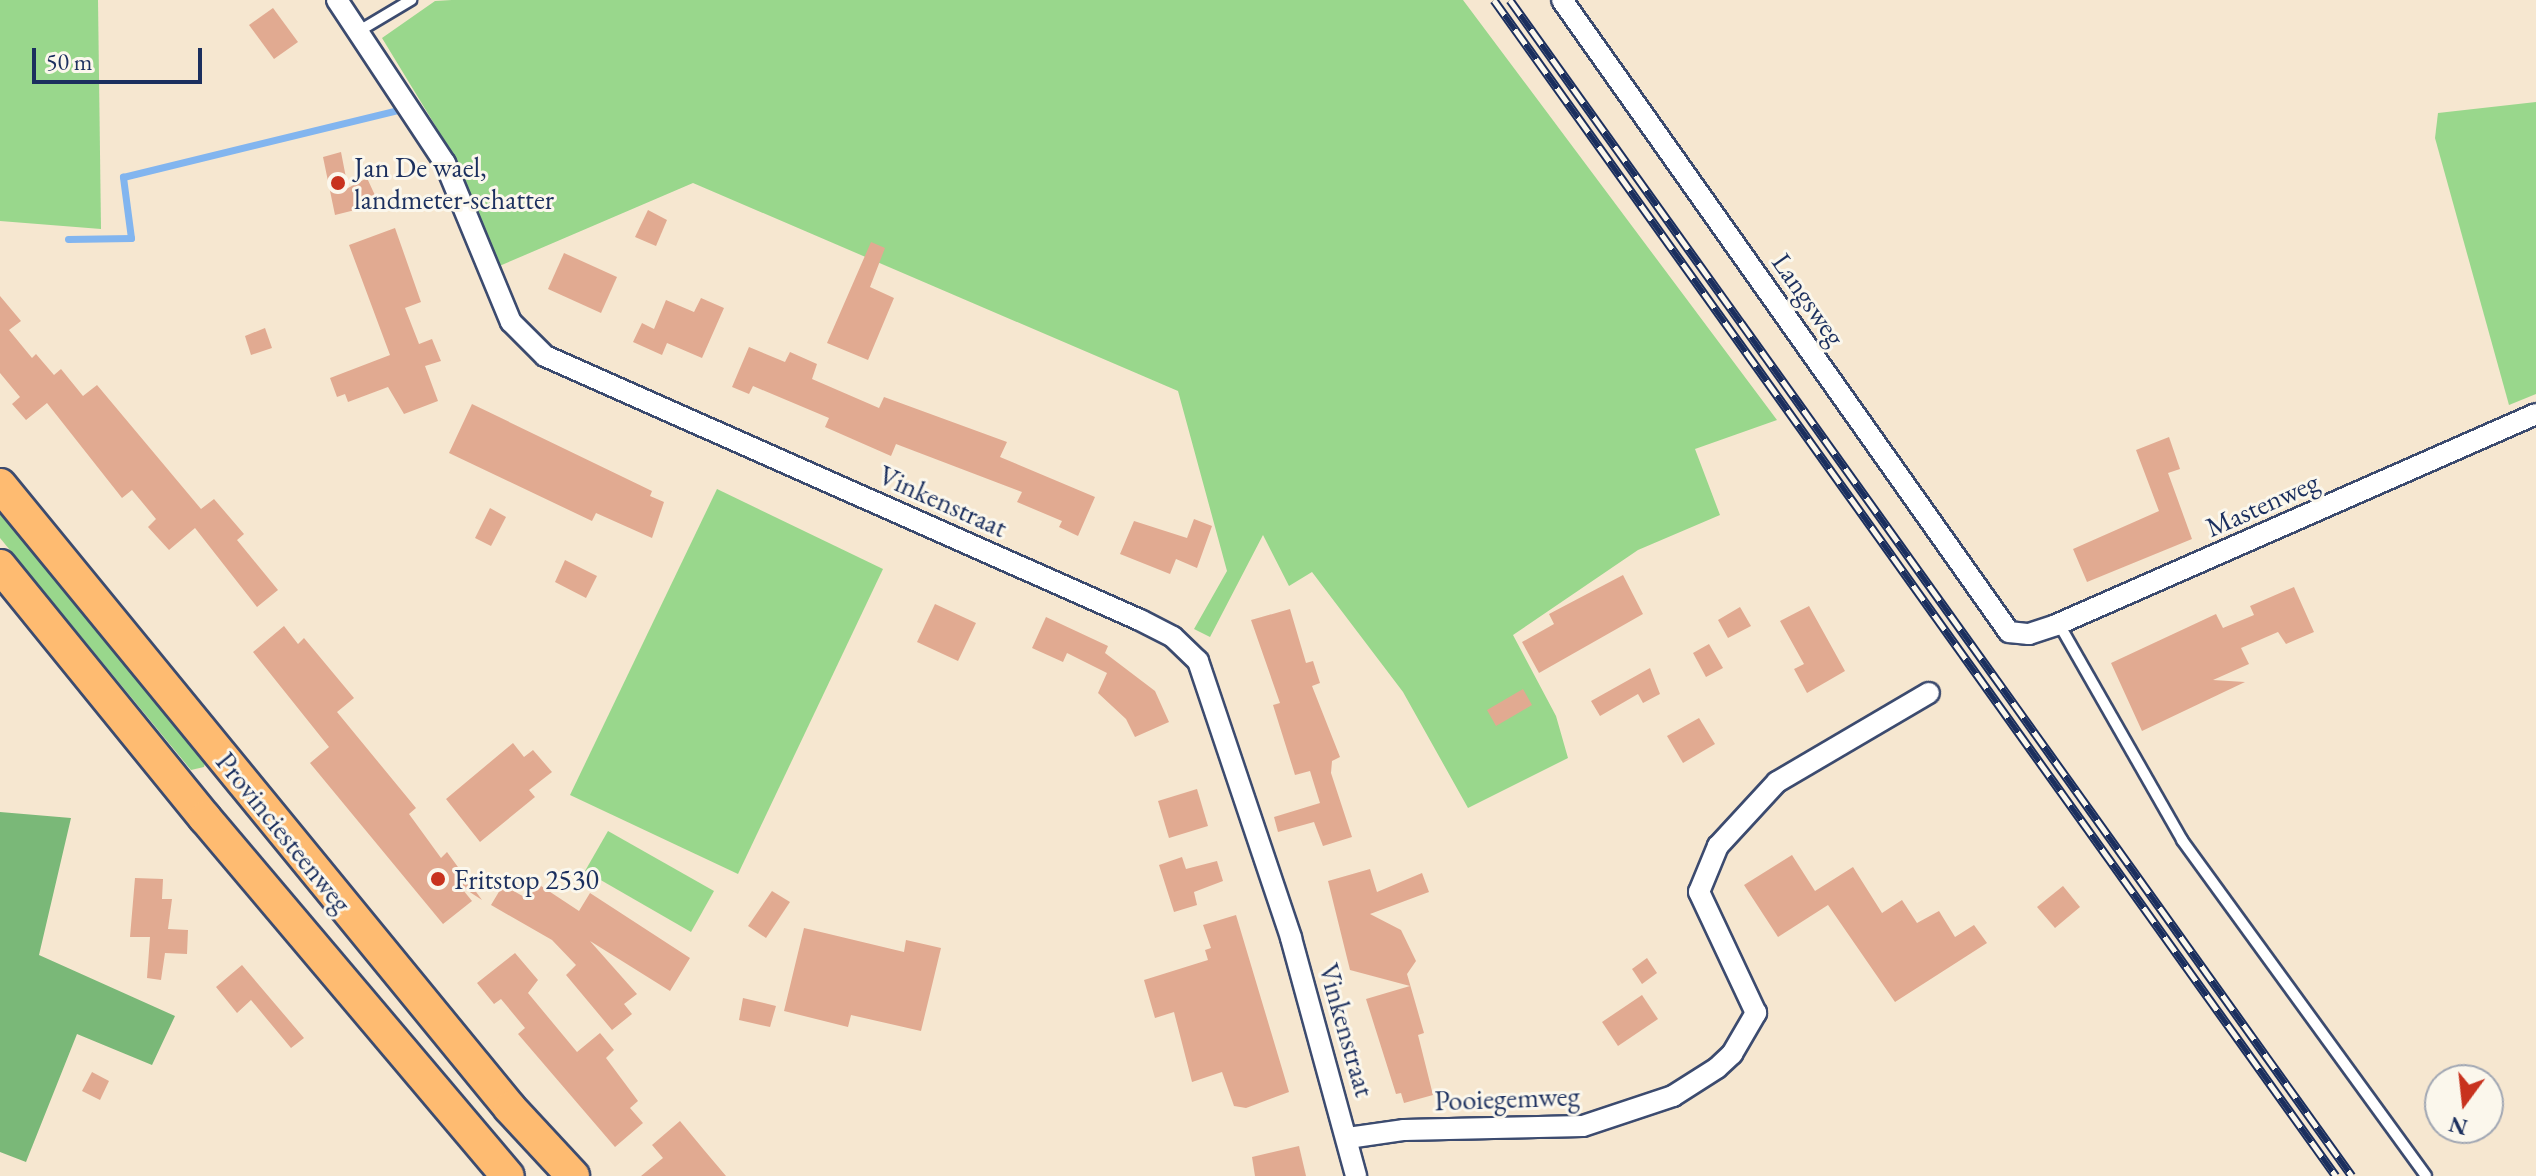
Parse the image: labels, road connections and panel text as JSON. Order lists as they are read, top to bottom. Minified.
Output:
{"streets":{"main road":["Provinciesteenweg"],"street":["Langsweg","Vinkenstraat","Mastenweg","Pooiegemweg"]},"crossings":[["Langsweg","Mastenweg"],["Vinkenstraat","Pooiegemweg"]],"places":["Jan De wael, landmeter-schatter","Fritstop 2530"],"scale_bar":"50 m","north":"bottom"}
